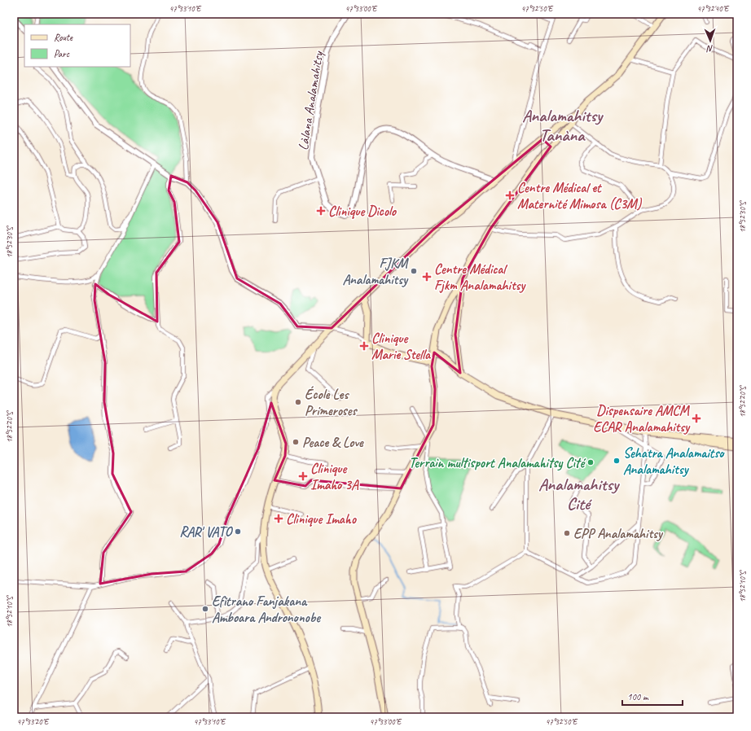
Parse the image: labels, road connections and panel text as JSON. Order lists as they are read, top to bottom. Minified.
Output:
{"streets":{"street":["Làlana Analamahitsy"]},"districts":["Analamahitsy Tanàna","Analamahitsy Cité"],"places":{"health":["Centre Médical et Maternité Mimosa (C3M)","Clinique Dicolo","Centre Médical Fjkm Analamahitsy","Clinique Marie Stella","Dispensaire AMCM ECAR Analamahitsy","Clinique Imaho 3A","Clinique Imaho"],"other":["FJKM Analamahitsy","École Les Primeroses","Peace & Love","Sehatra Analamaitso Analamahitsy","Terrain multisport Analamahitsy Cité","RAR' VATO","EPP Analamahitsy","Efitrano Fanjakana Amboara Andrononobe"]},"legend":["Route","Parc"],"scale_bar":"100 m","north":"bottom","coordinates":["47°33'10\"E","47°33'00\"E","47°32'50\"E","47°32'40\"E","18°52'30\"S","18°52'20\"S","18°52'10\"S","47°33'20\"E"]}
